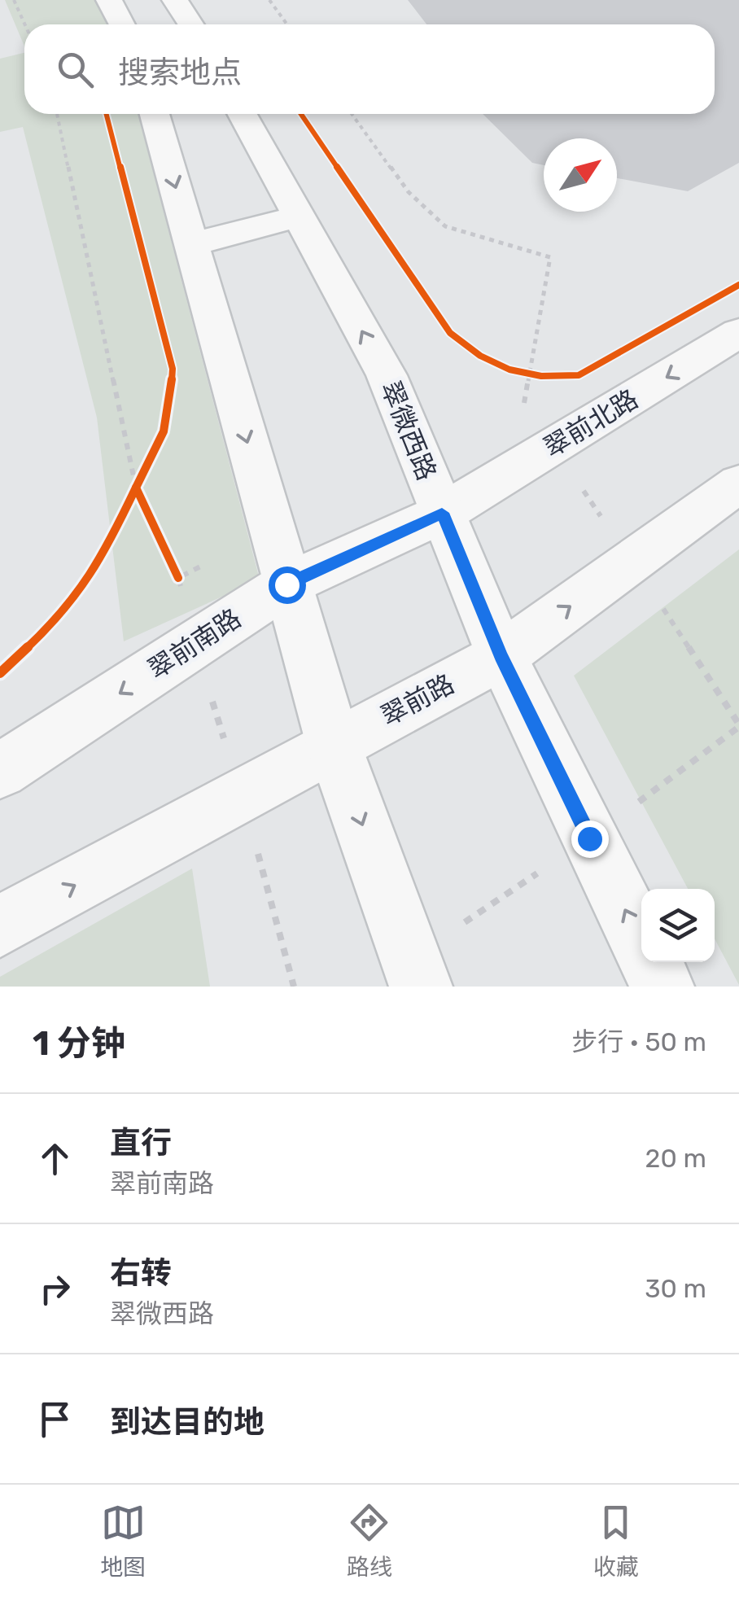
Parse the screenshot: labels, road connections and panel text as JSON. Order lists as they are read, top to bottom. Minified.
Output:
{"streets":{"main road":["翠前北路","翠微西路","翠前南路","翠前路"]},"crossings":[["翠前北路","翠微西路"],["翠前北路","翠前南路"],["翠微西路","翠前南路"],["翠微西路","翠前路"]],"north":"top right","page":{"search":"搜索地点","heading":["1 分钟","步行 · 50 m"],"list":[["直行","翠前南路","20 m"],["右转","翠微西路","30 m"],"到达目的地"],"nav":["地图","路线","收藏"]}}
